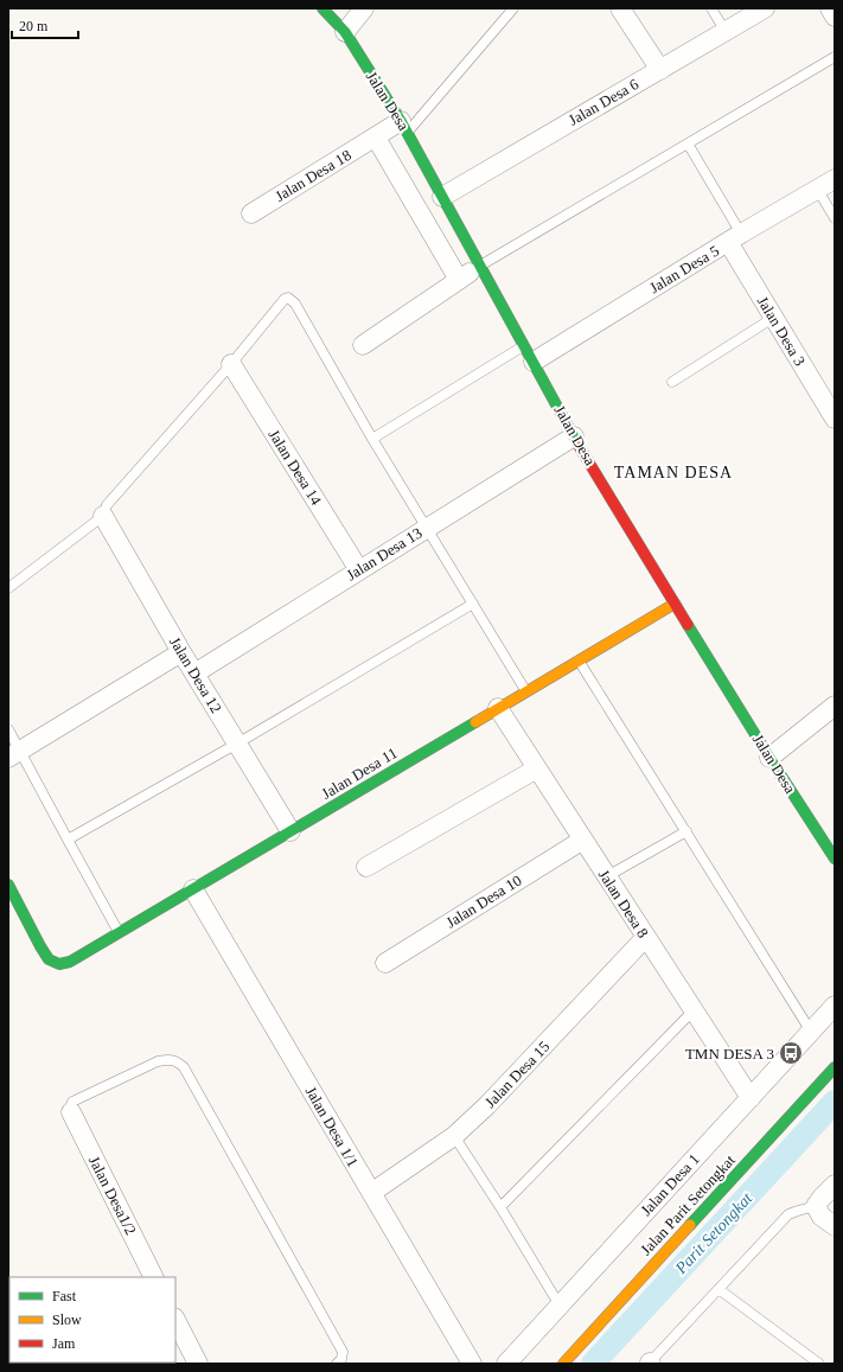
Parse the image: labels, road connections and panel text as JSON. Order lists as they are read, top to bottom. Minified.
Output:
{"streets":{"street":["Jalan Desa","Jalan Desa 6","Jalan Desa 18","Jalan Desa 5","Jalan Desa 3","Jalan Desa 14","Jalan Desa 13","Jalan Desa 12","Jalan Desa 11","Jalan Desa 10","Jalan Desa 8","Jalan Desa 15","Jalan Desa 1/1","Jalan Desa 1","Jalan Desa1/2","Jalan Parit Setongkat"]},"crossings":[["Jalan Desa","Jalan Desa 6"],["Jalan Desa","Jalan Desa 18"],["Jalan Desa","Jalan Desa 5"],["Jalan Desa","Jalan Desa 13"],["Jalan Desa","Jalan Desa 11"],["Jalan Desa 5","Jalan Desa 3"],["Jalan Desa 14","Jalan Desa 13"],["Jalan Desa 13","Jalan Desa 12"],["Jalan Desa 12","Jalan Desa 11"],["Jalan Desa 11","Jalan Desa 8"],["Jalan Desa 11","Jalan Desa 1/1"],["Jalan Desa 10","Jalan Desa 8"],["Jalan Desa 8","Jalan Desa 15"],["Jalan Desa 8","Jalan Desa 1"],["Jalan Desa 15","Jalan Desa 1/1"]],"districts":["TAMAN DESA"],"water":["Parit Setongkat"],"places":{"bus stop":["TMN DESA 3"]},"legend":["Fast","Slow","Jam"],"scale_bar":"20 m"}
